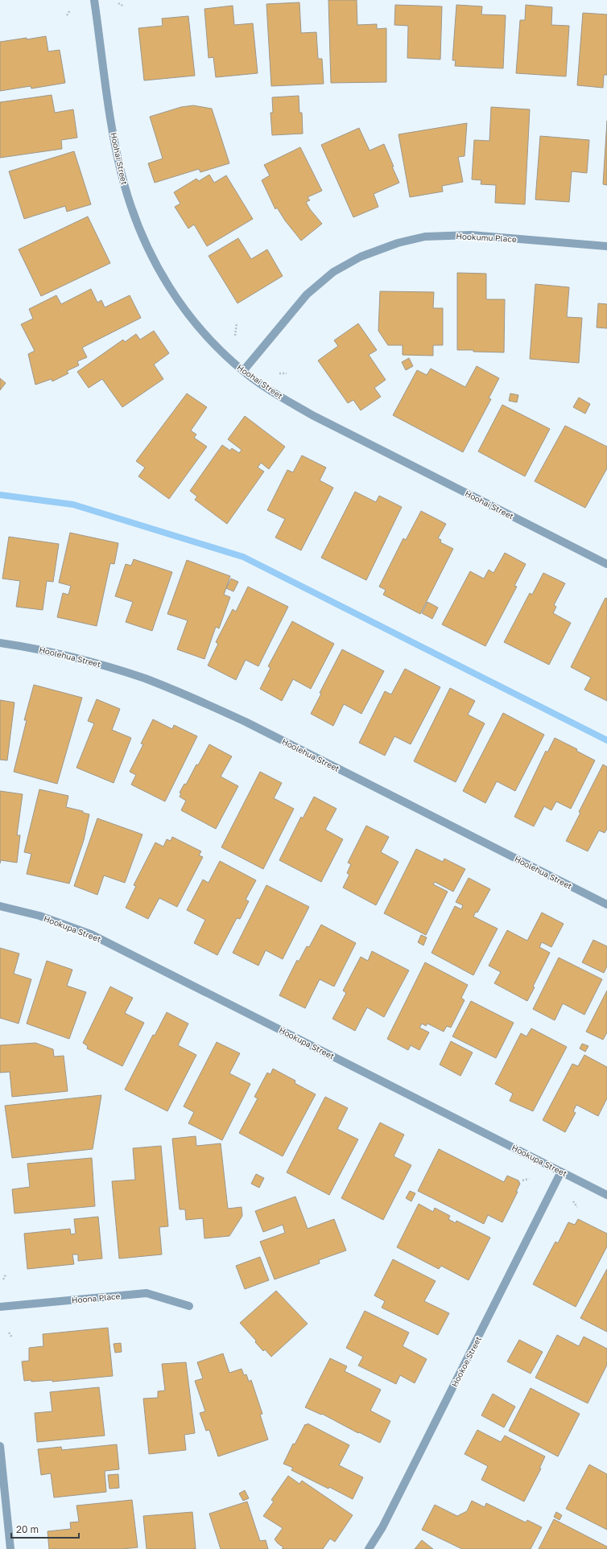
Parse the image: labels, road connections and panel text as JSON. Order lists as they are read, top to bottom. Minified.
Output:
{"streets":{"street":["Hoohai Street","Hookumu Place","Hoolehua Street","Hookupa Street","Hoona Place","Hookoe Street"]},"crossings":[["Hoohai Street","Hookumu Place"],["Hookupa Street","Hookoe Street"]],"scale_bar":"20 m"}
